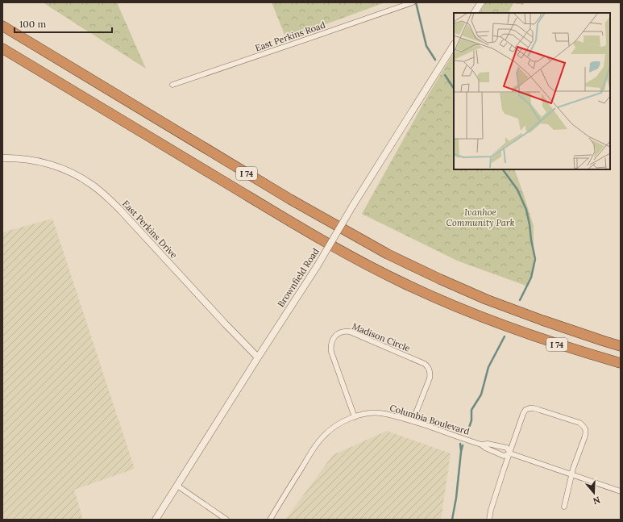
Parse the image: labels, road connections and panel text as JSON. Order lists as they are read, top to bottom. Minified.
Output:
{"streets":{"highway":["I 74"],"street":["East Perkins Road","East Perkins Drive","Brownfield Road","Madison Circle","Columbia Boulevard"]},"crossings":[["East Perkins Drive","Brownfield Road"],["Madison Circle","Columbia Boulevard"]],"parks":["Ivanhoe Community Park"],"scale_bar":"100 m","north":"bottom"}
